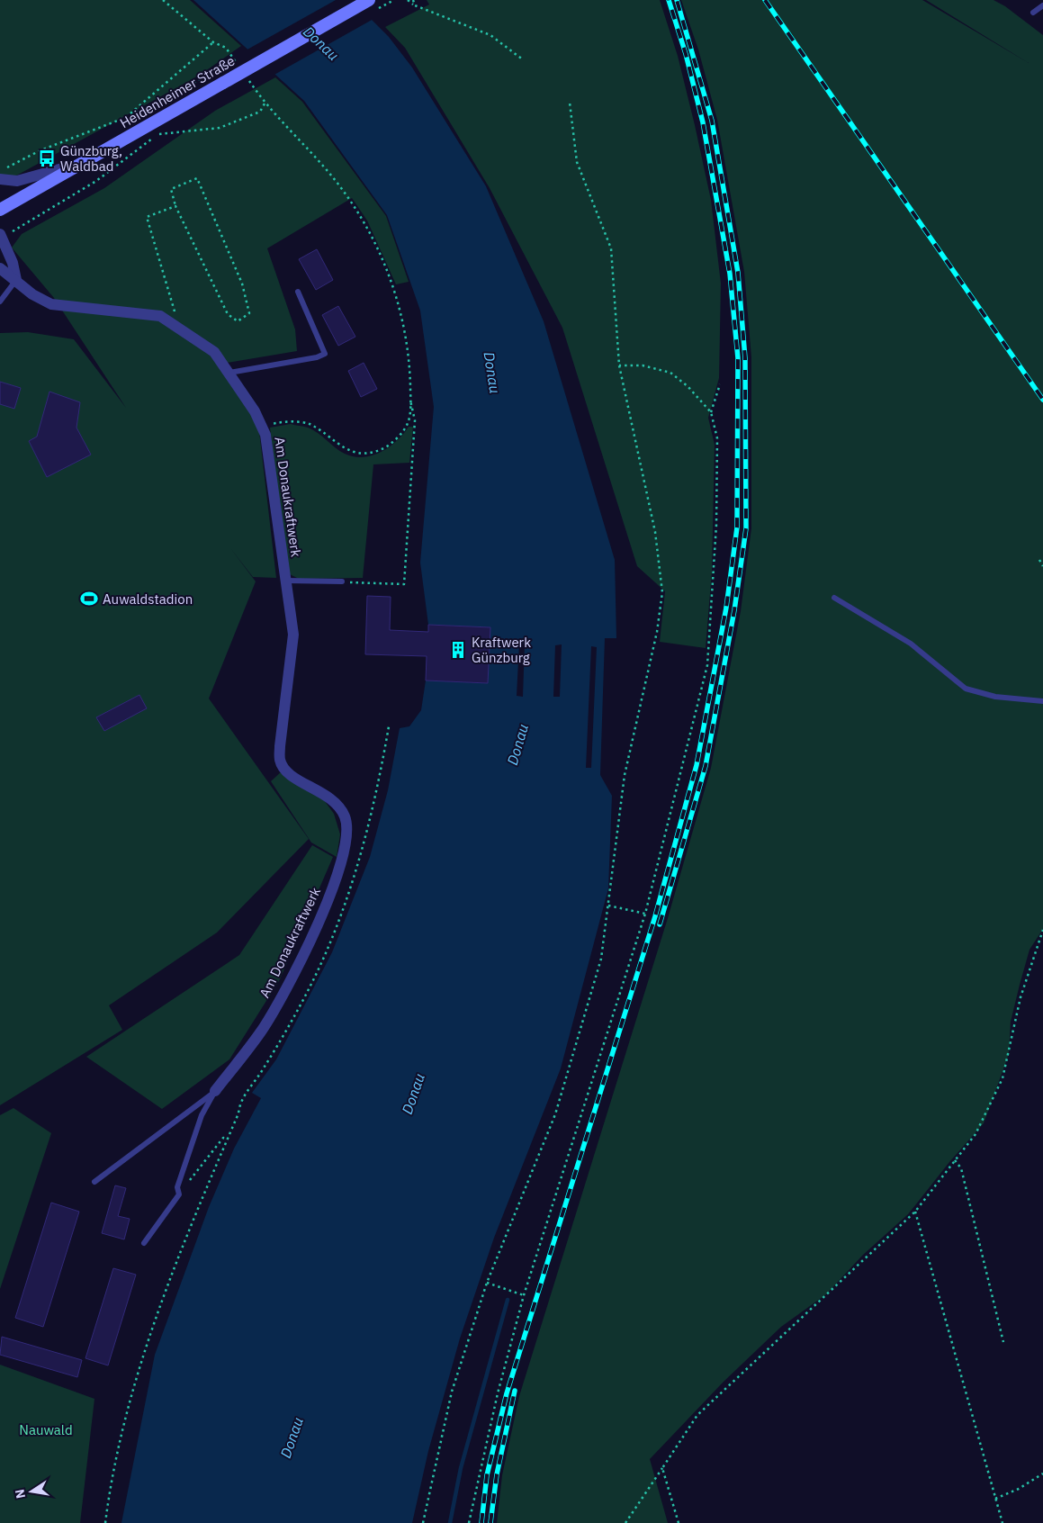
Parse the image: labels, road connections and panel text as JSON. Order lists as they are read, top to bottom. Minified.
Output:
{"streets":{"main road":["Heidenheimer Straße"],"street":["Am Donaukraftwerk"]},"water":["Donau"],"parks":["Nauwald"],"places":{"bus stop":["Günzburg, Waldbad"],"sports":["Auwaldstadion"],"building":["Kraftwerk Günzburg"]},"north":"left"}
